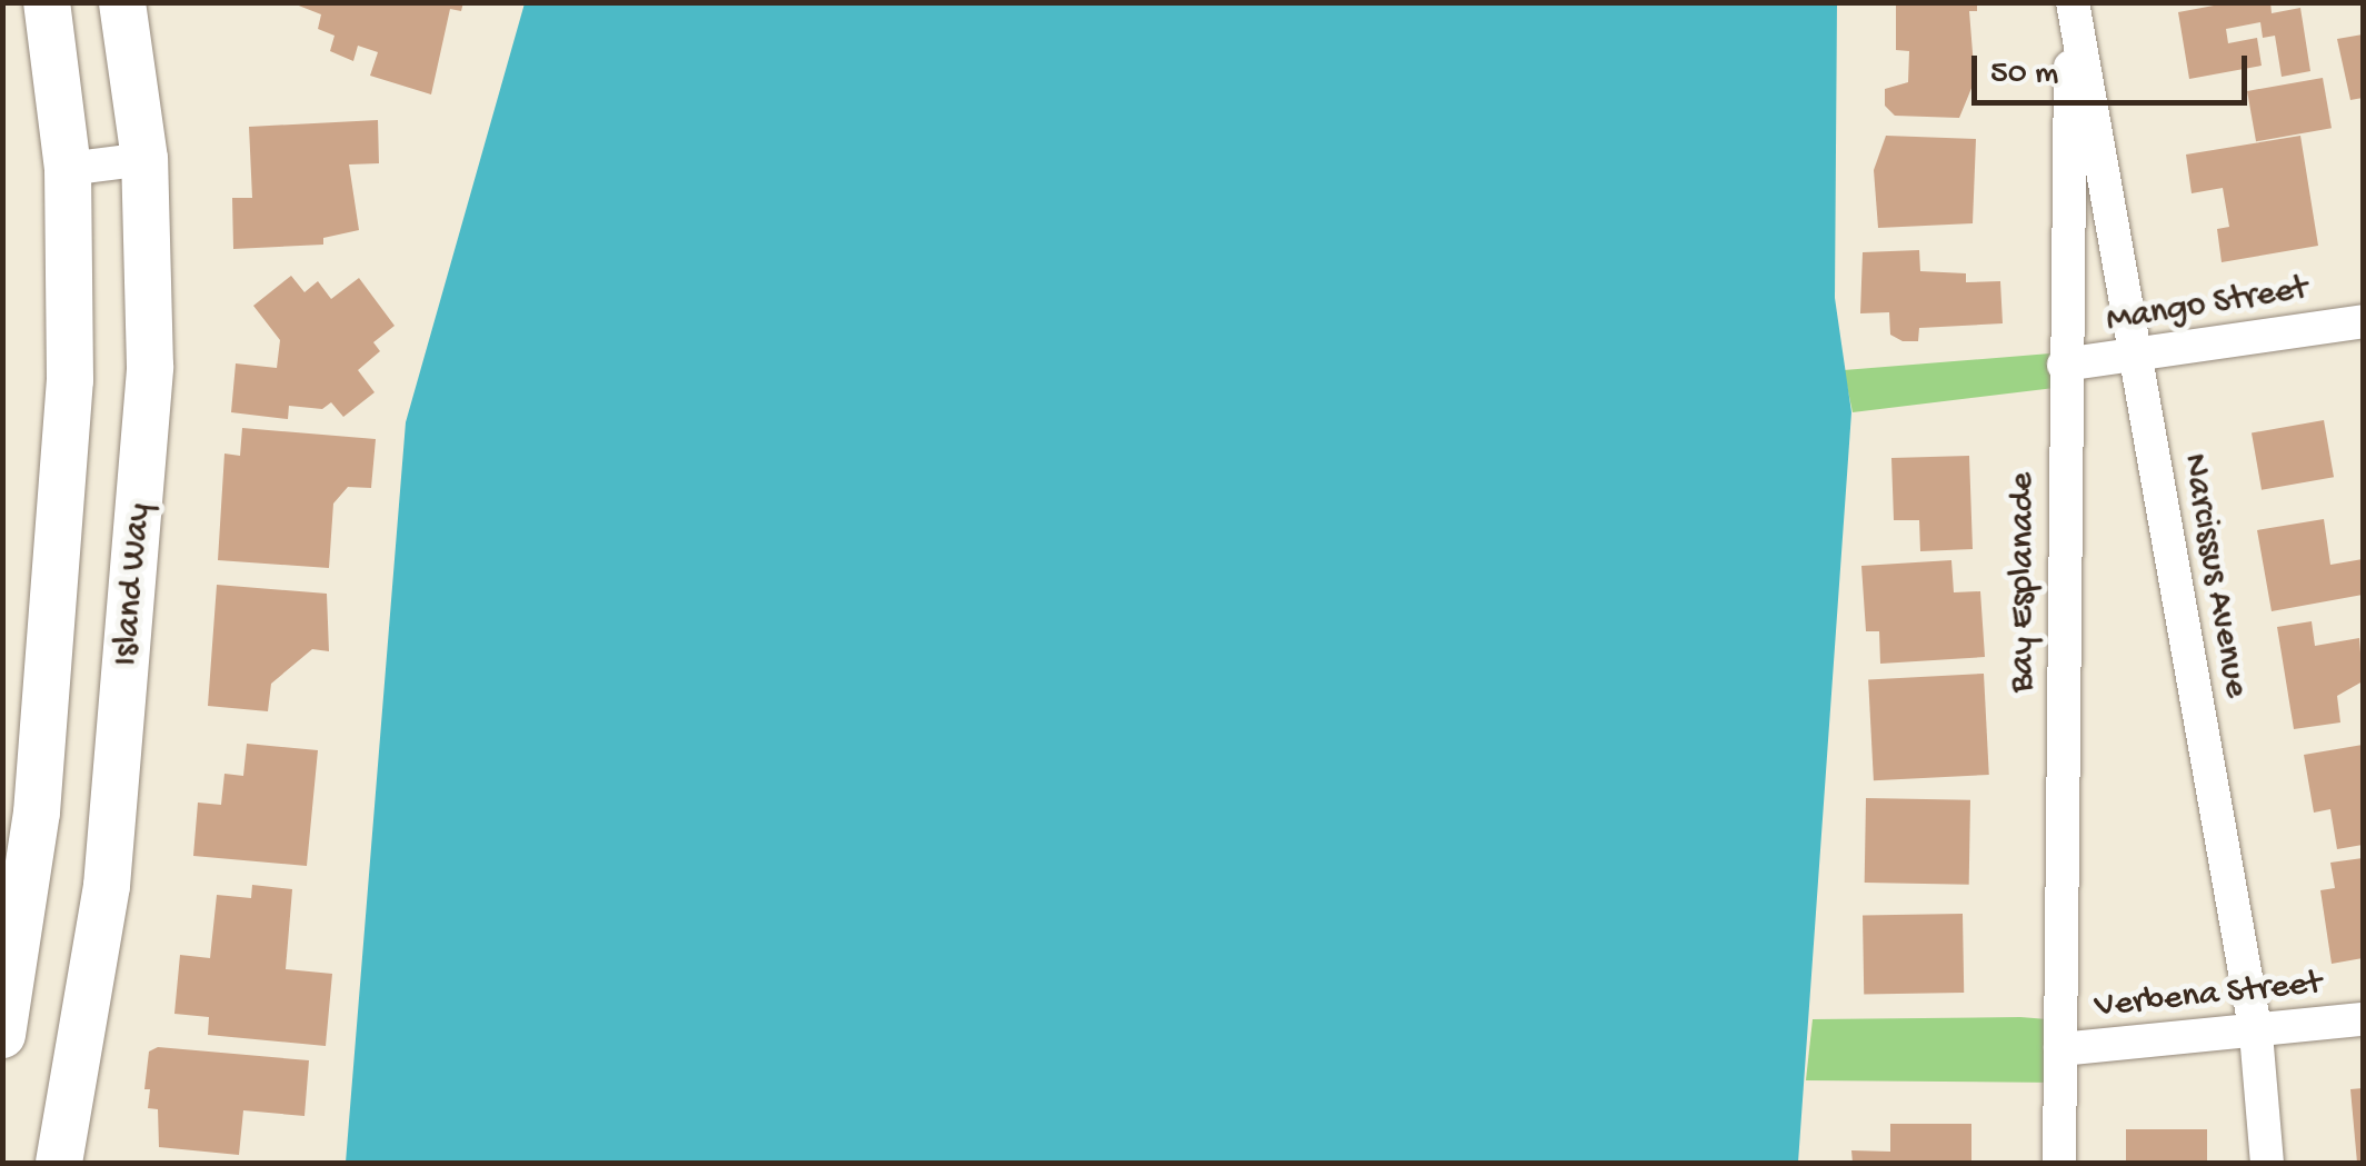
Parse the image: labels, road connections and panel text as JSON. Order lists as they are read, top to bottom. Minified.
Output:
{"streets":{"street":["Mango Street","Narcissus Avenue","Bay Esplanade","Island Way","Verbena Street"]},"crossings":[["Mango Street","Narcissus Avenue"],["Mango Street","Bay Esplanade"],["Narcissus Avenue","Bay Esplanade"],["Narcissus Avenue","Verbena Street"],["Bay Esplanade","Verbena Street"]],"scale_bar":"50 m"}
